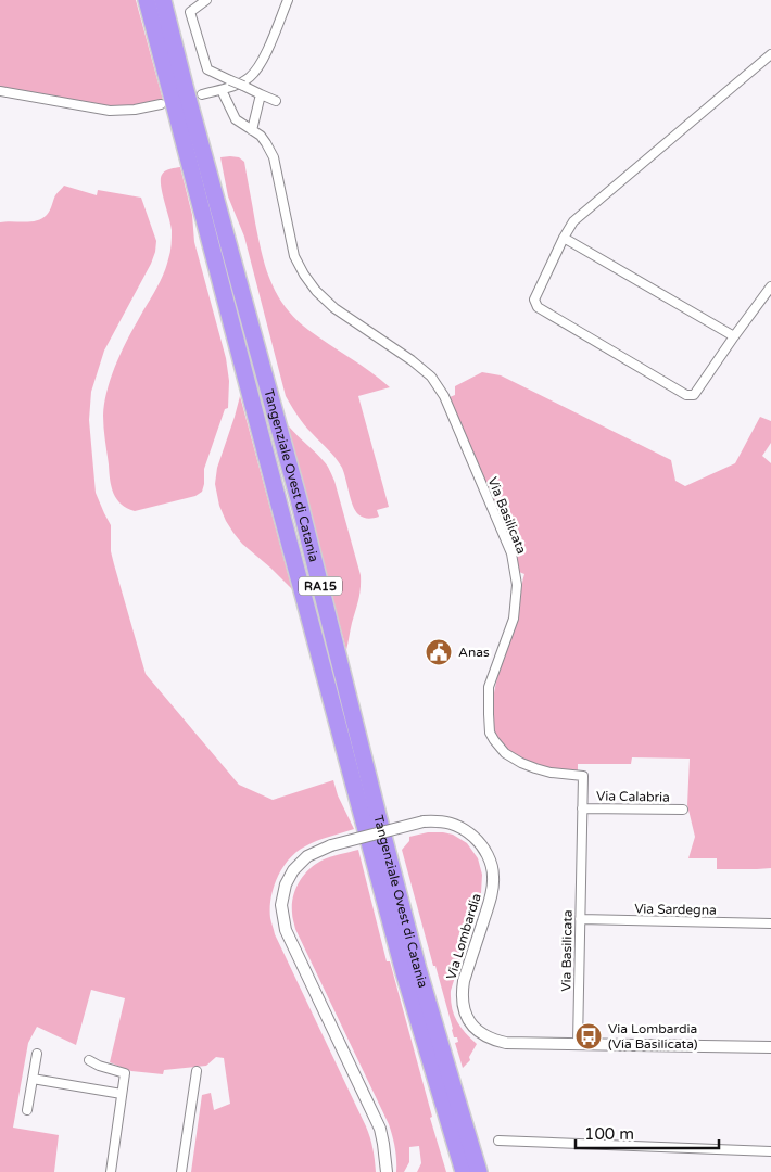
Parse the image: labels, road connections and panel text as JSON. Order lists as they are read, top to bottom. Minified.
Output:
{"streets":{"highway":["Tangenziale Ovest di Catania","RA15"],"street":["Via Basilicata","Via Calabria","Via Sardegna","Via Lombardia"]},"crossings":[["Via Basilicata","Via Calabria"],["Via Basilicata","Via Sardegna"],["Via Basilicata","Via Lombardia"]],"places":{"public building":["Anas"],"bus stop":["Via Lombardia (Via Basilicata)"]},"scale_bar":"100 m"}
